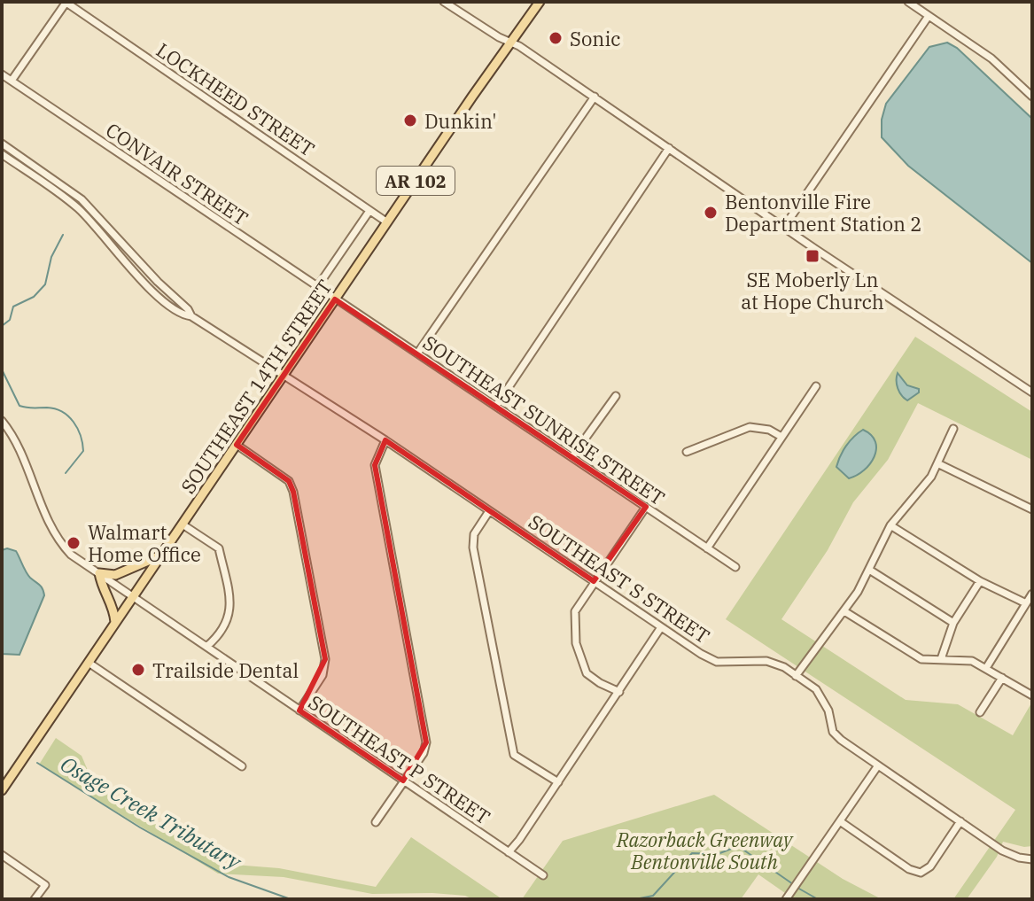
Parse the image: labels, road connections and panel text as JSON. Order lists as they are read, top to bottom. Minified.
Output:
{"streets":{"main road":["AR 102","SOUTHEAST 14TH STREET"],"street":["LOCKHEED STREET","CONVAIR STREET","SOUTHEAST SUNRISE STREET","SOUTHEAST S STREET","SOUTHEAST P STREET"]},"crossings":[["LOCKHEED STREET","SOUTHEAST 14TH STREET"],["CONVAIR STREET","SOUTHEAST 14TH STREET"],["CONVAIR STREET","SOUTHEAST SUNRISE STREET"],["SOUTHEAST 14TH STREET","SOUTHEAST SUNRISE STREET"],["SOUTHEAST 14TH STREET","SOUTHEAST S STREET"],["SOUTHEAST 14TH STREET","SOUTHEAST P STREET"]],"water":["Osage Creek Tributary"],"parks":["Razorback Greenway Bentonville South"],"places":{"other":["Sonic","Dunkin'","Bentonville Fire Department Station 2","Walmart Home Office","Trailside Dental"],"transit":["SE Moberly Ln at Hope Church"]}}
